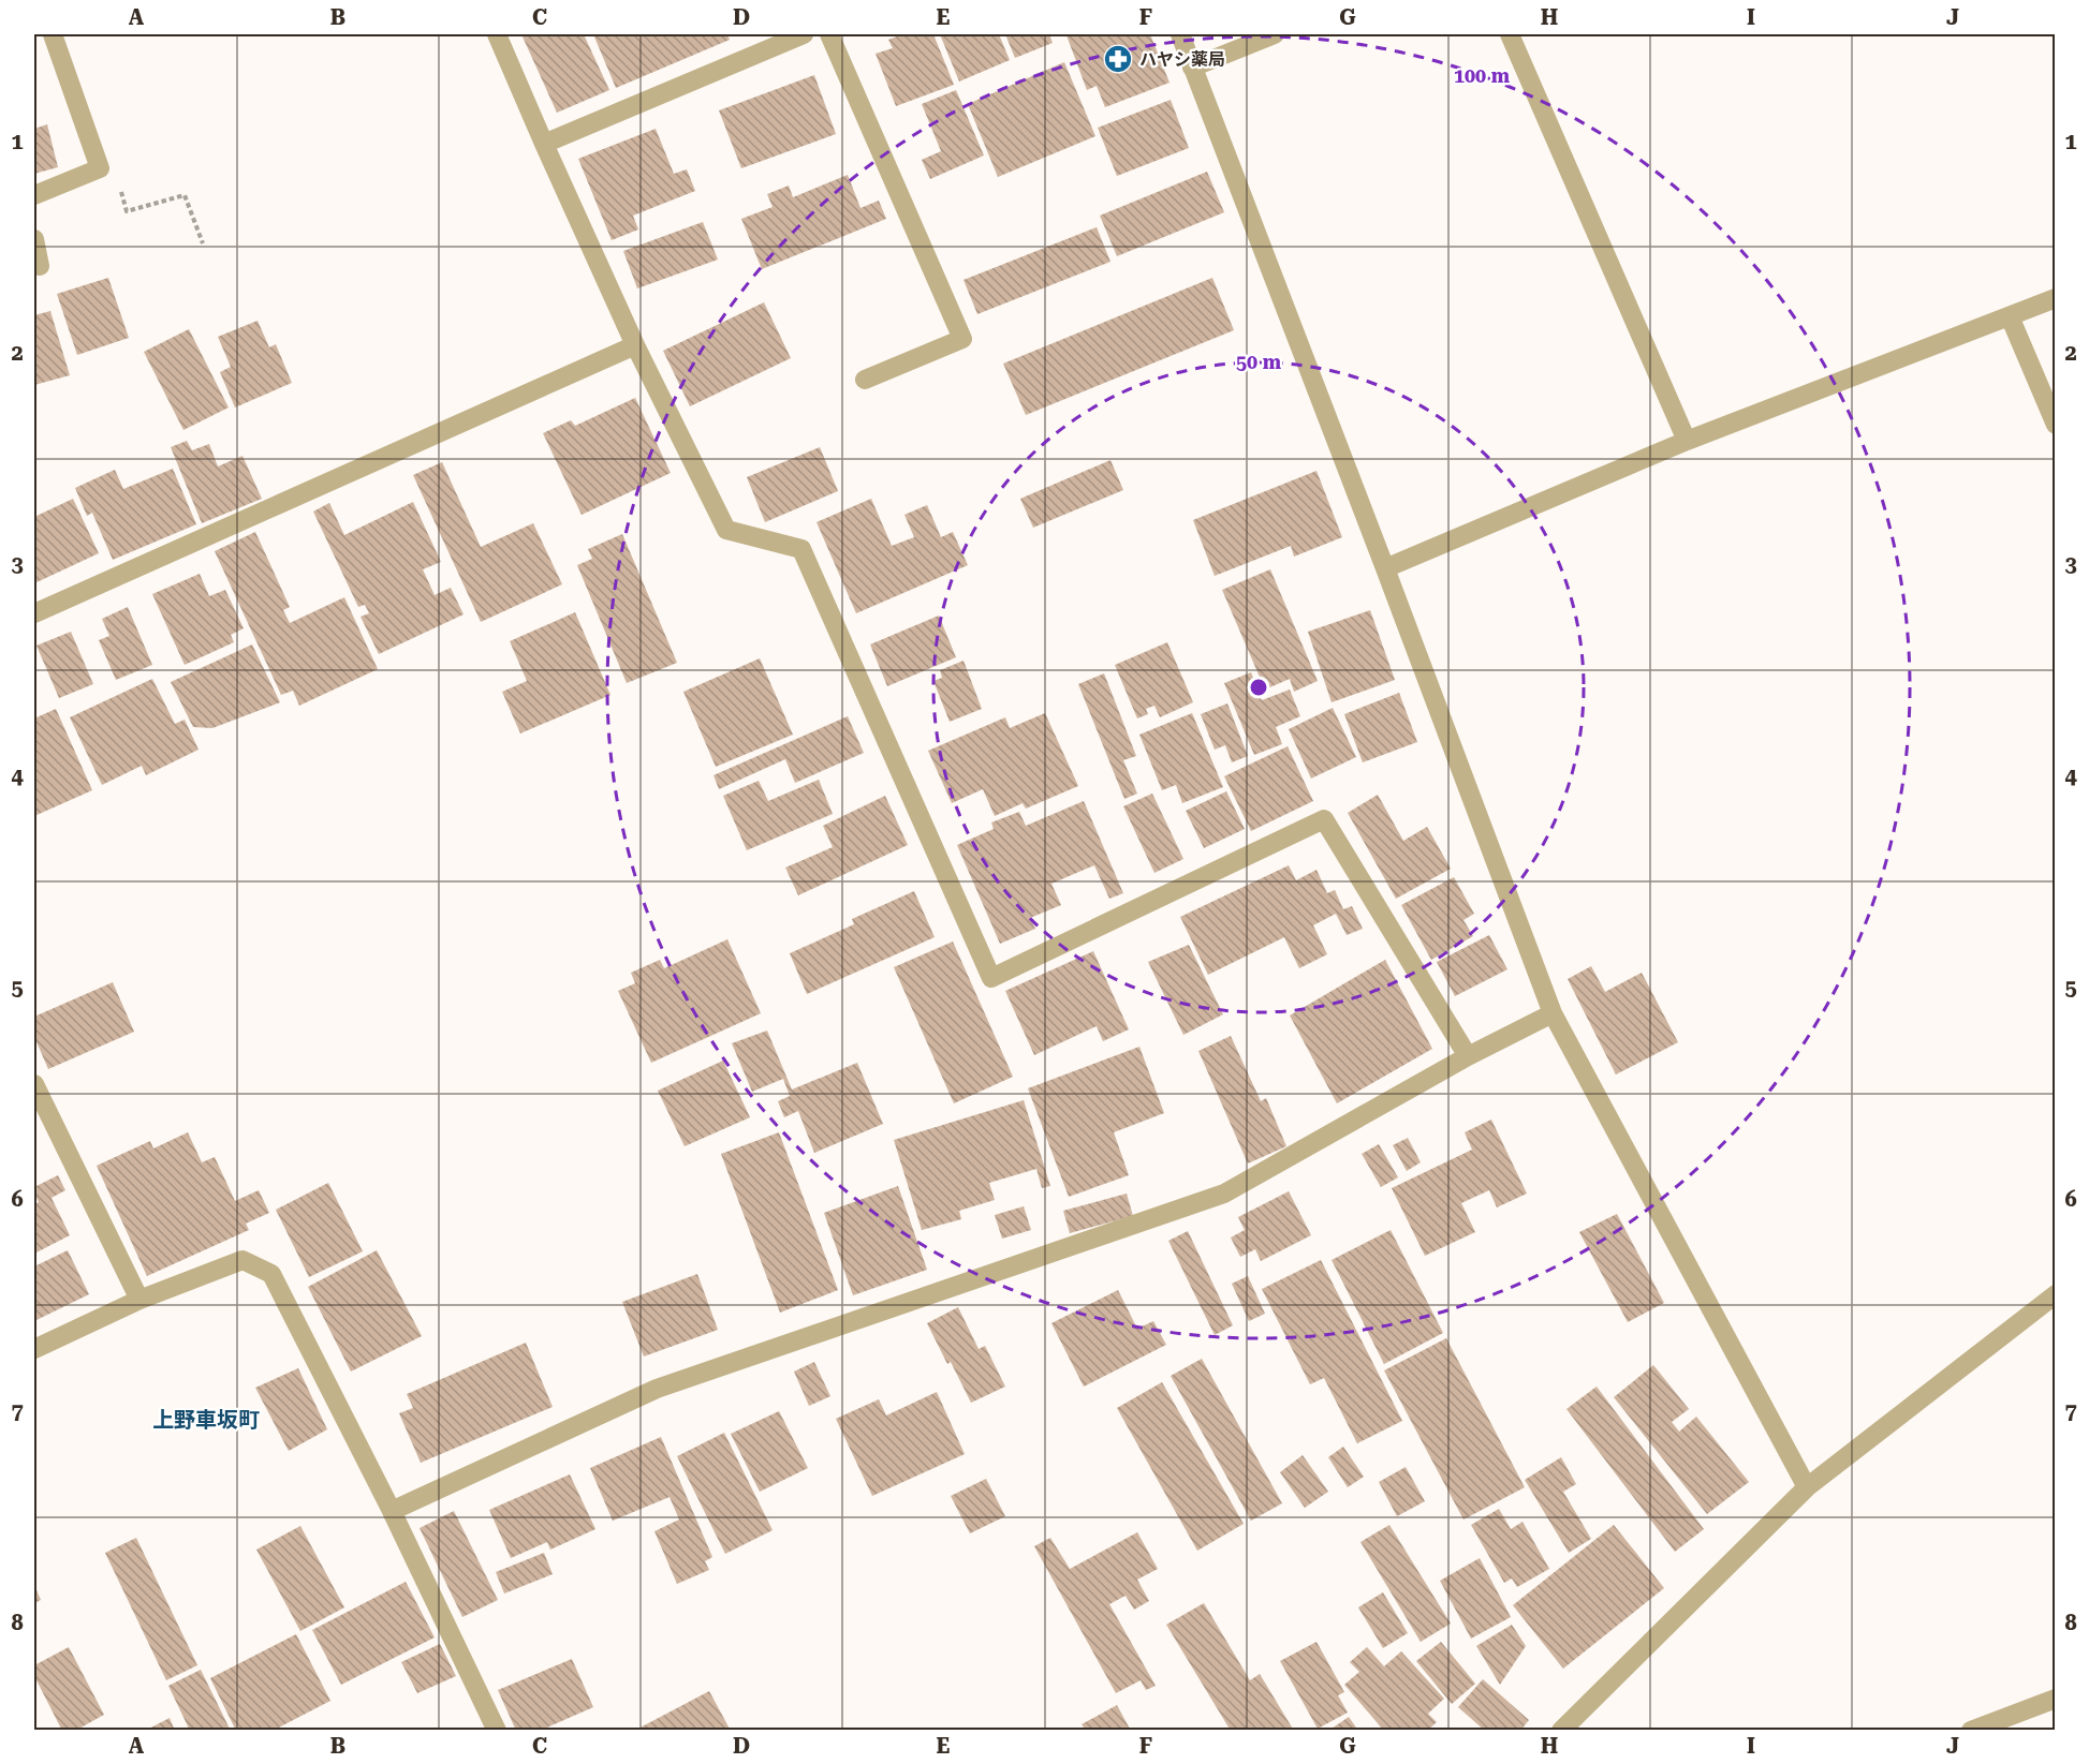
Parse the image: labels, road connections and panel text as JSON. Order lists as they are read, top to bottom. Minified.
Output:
{"districts":["上野車坂町"],"places":{"pharmacy":["ハヤシ薬局"]},"grid":{"columns":["A","B","C","D","E","F","G","H","I","J"],"rows":["1","2","3","4","5","6","7","8"]},"rings":["100 m","50 m"]}
